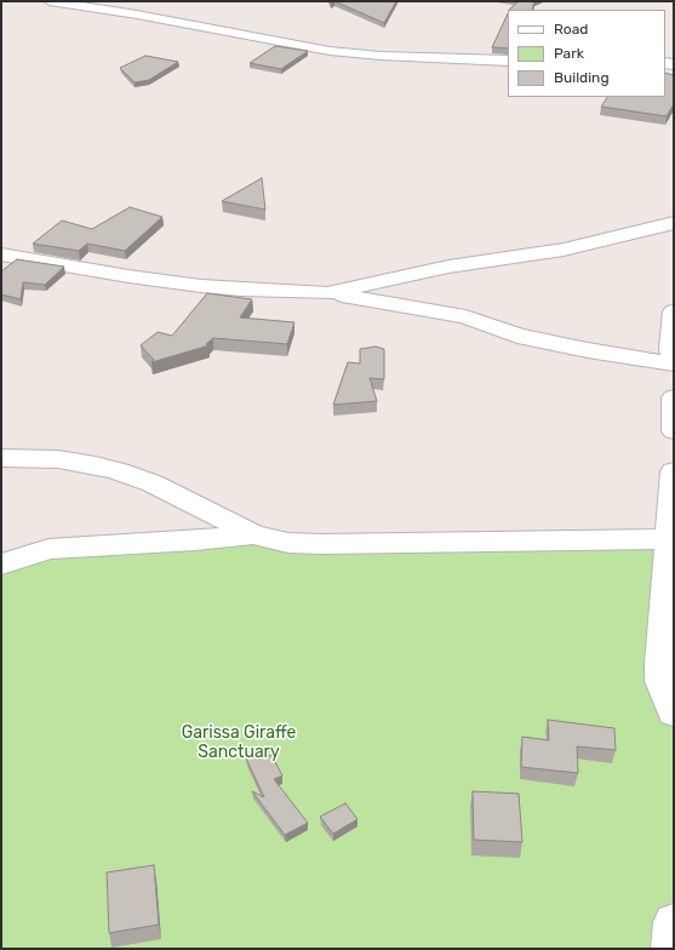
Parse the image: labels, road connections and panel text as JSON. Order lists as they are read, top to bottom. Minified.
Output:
{"parks":["Garissa Giraffe Sanctuary"],"legend":["Road","Park","Building"]}
